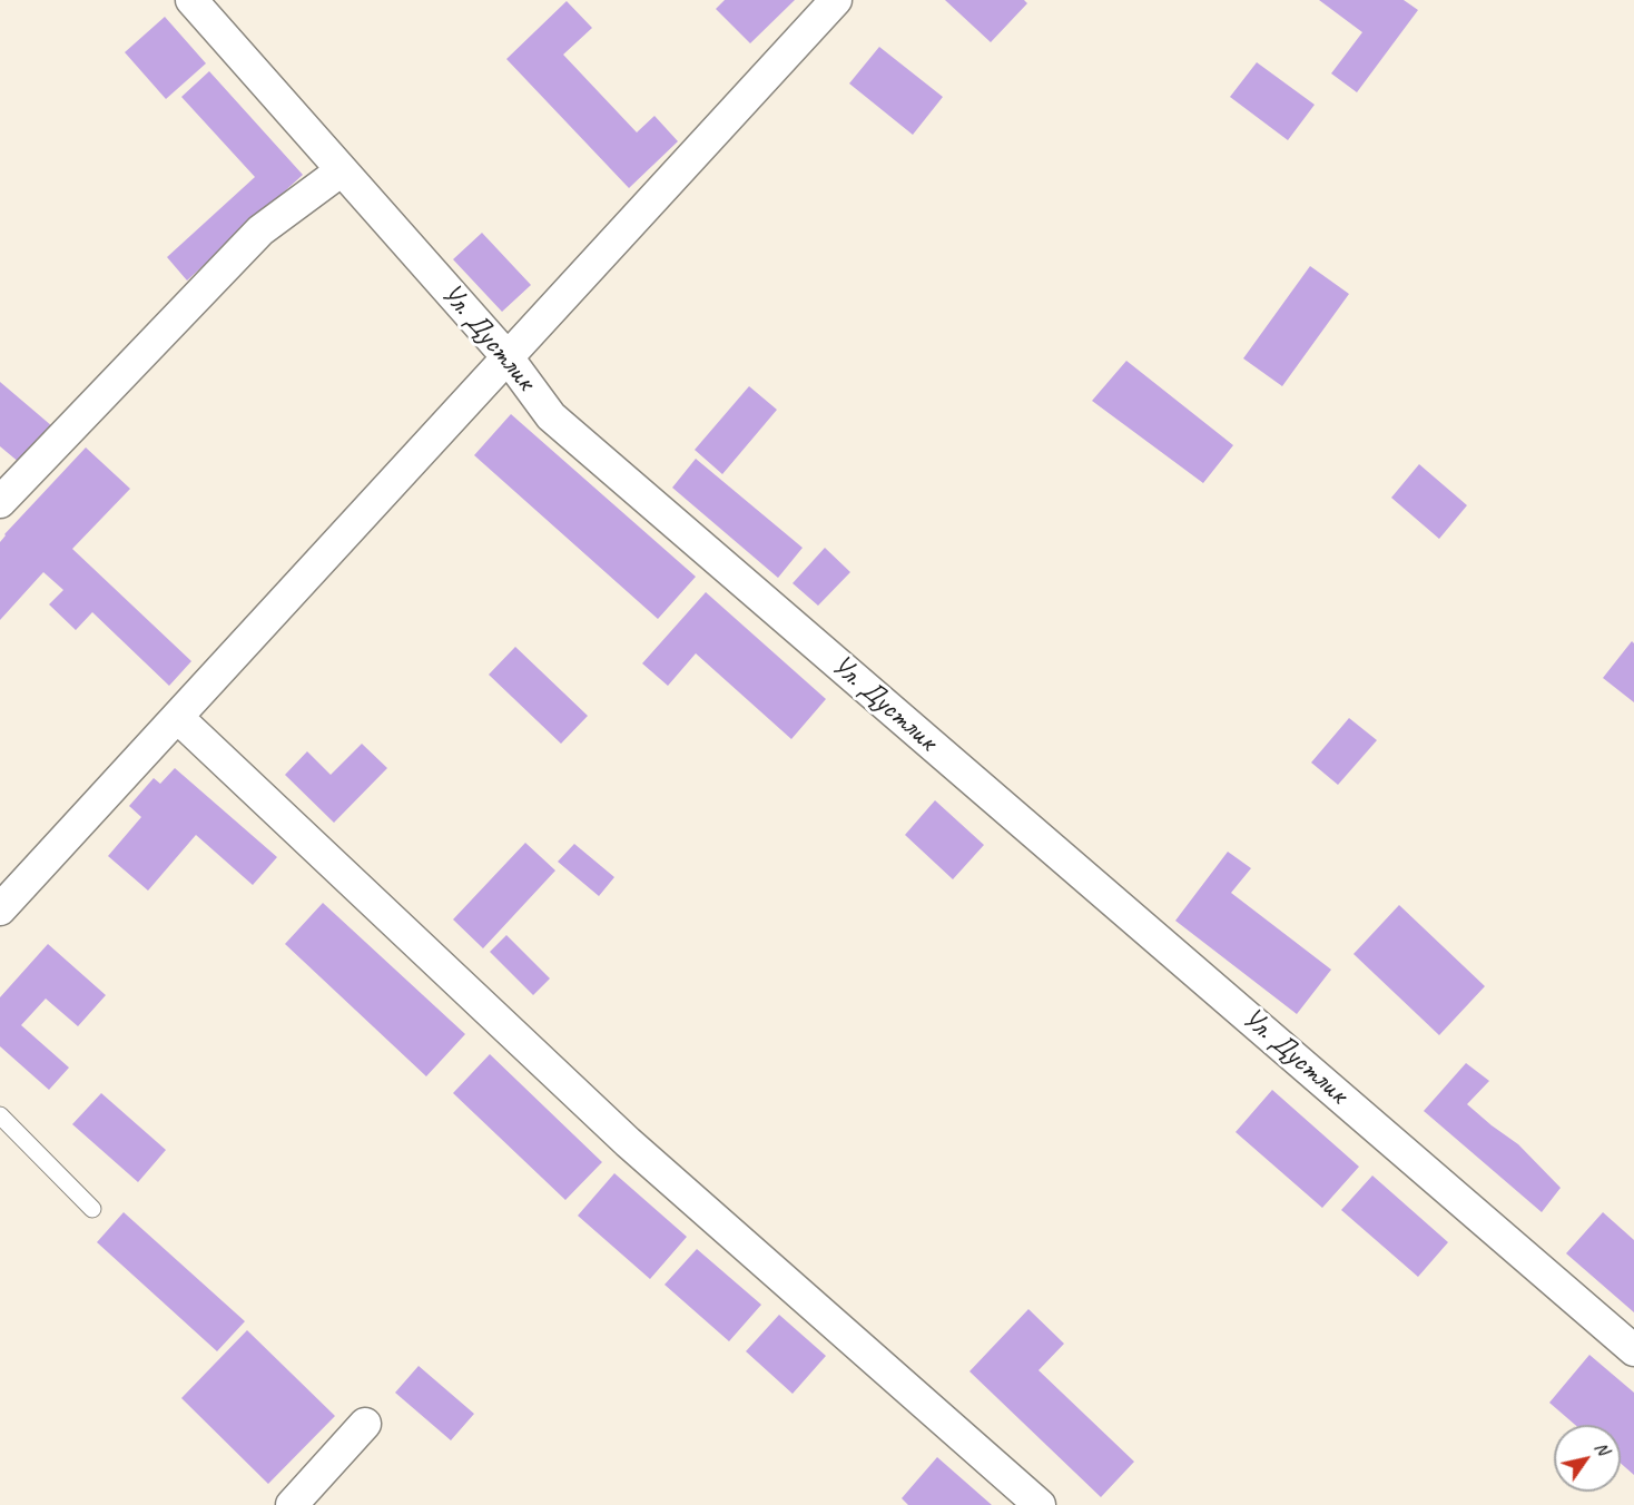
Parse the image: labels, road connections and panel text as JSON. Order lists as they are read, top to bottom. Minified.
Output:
{"streets":{"street":["Ул. Дустлик"]},"north":"top right"}
